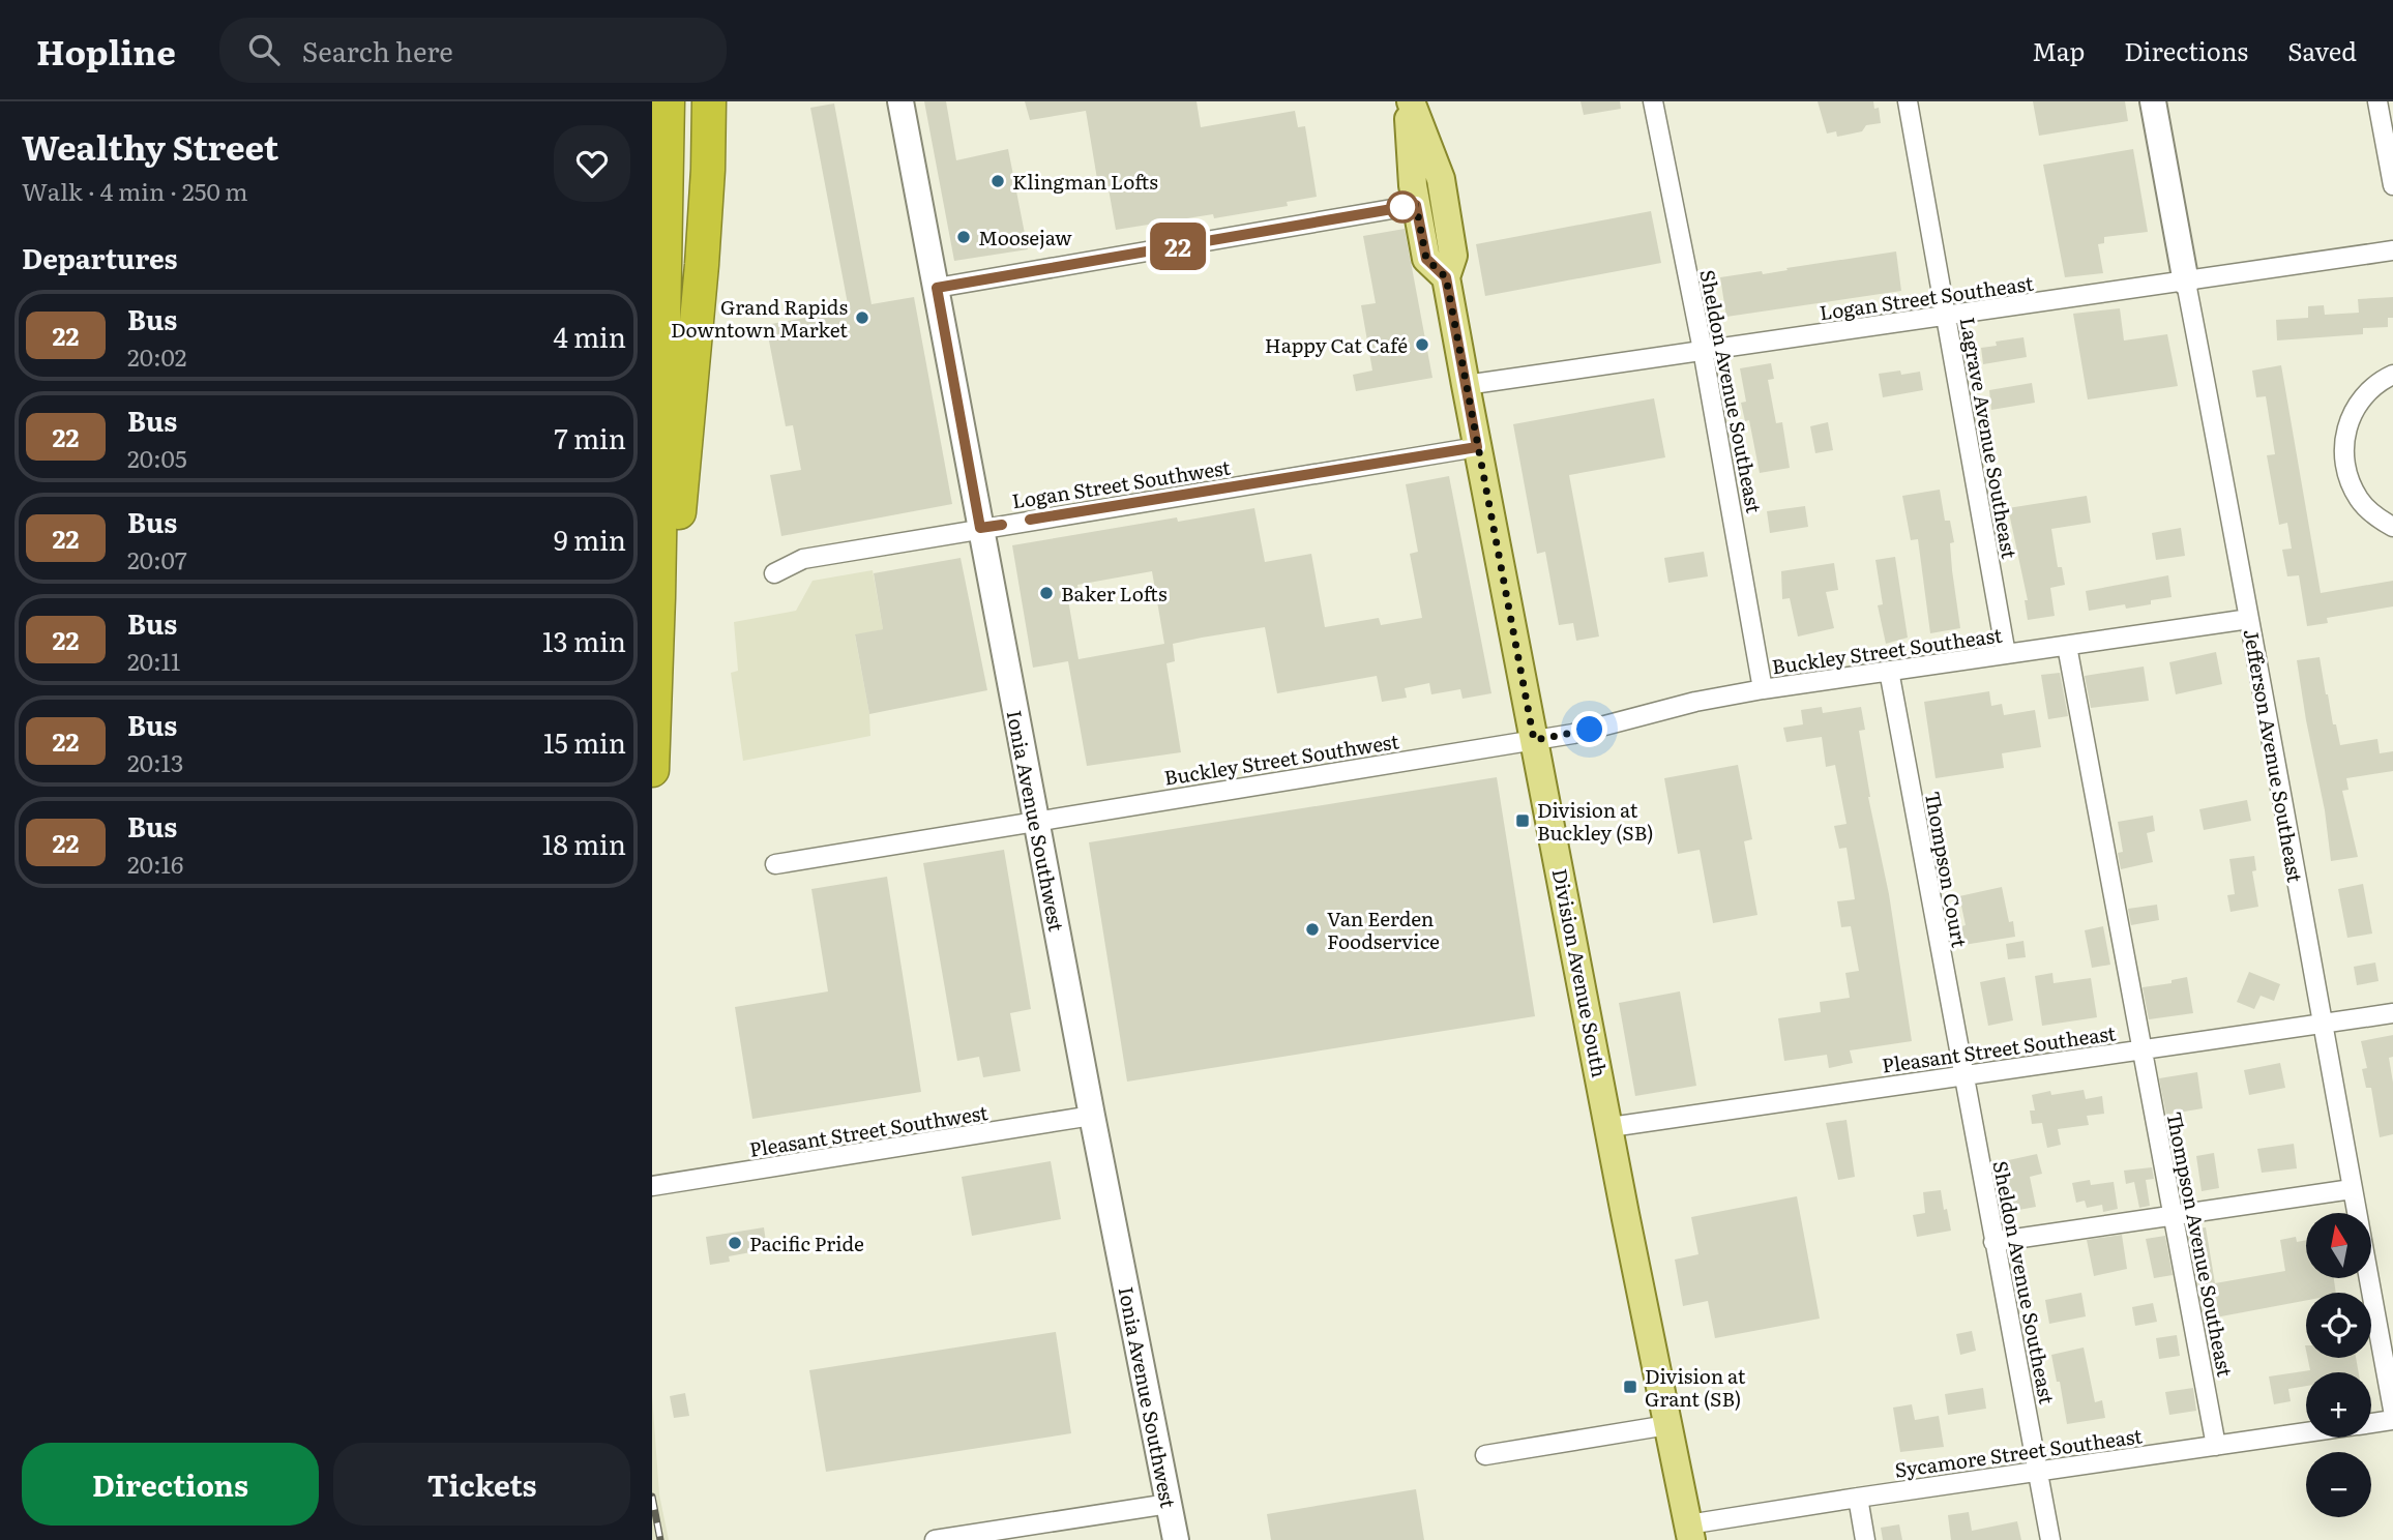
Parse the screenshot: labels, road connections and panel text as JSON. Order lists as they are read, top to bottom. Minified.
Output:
{"streets":{"main road":["Division Avenue South"],"street":["Logan Street Southeast","Sheldon Avenue Southeast","Lagrave Avenue Southeast","Logan Street Southwest","Buckley Street Southeast","Jefferson Avenue Southeast","Buckley Street Southwest","Ionia Avenue Southwest","Thompson Court","Pleasant Street Southeast","Pleasant Street Southwest","Thompson Avenue Southeast","Sycamore Street Southeast"]},"crossings":[["Logan Street Southeast","Sheldon Avenue Southeast"],["Logan Street Southeast","Lagrave Avenue Southeast"],["Logan Street Southeast","Jefferson Avenue Southeast"],["Logan Street Southeast","Division Avenue South"],["Sheldon Avenue Southeast","Buckley Street Southeast"],["Sheldon Avenue Southeast","Thompson Court"],["Sheldon Avenue Southeast","Pleasant Street Southeast"],["Sheldon Avenue Southeast","Sycamore Street Southeast"],["Lagrave Avenue Southeast","Buckley Street Southeast"],["Logan Street Southwest","Ionia Avenue Southwest"],["Logan Street Southwest","Division Avenue South"],["Buckley Street Southeast","Jefferson Avenue Southeast"],["Buckley Street Southeast","Buckley Street Southwest"],["Buckley Street Southeast","Thompson Court"],["Buckley Street Southeast","Division Avenue South"],["Jefferson Avenue Southeast","Pleasant Street Southeast"],["Buckley Street Southwest","Ionia Avenue Southwest"],["Buckley Street Southwest","Division Avenue South"],["Ionia Avenue Southwest","Pleasant Street Southwest"],["Thompson Court","Pleasant Street Southeast"],["Division Avenue South","Pleasant Street Southeast"],["Division Avenue South","Sycamore Street Southeast"],["Pleasant Street Southeast","Thompson Avenue Southeast"],["Thompson Avenue Southeast","Sycamore Street Southeast"]],"places":{"other":["Klingman Lofts","Moosejaw","Grand Rapids Downtown Market","Happy Cat Café","Baker Lofts","Van Eerden Foodservice","Pacific Pride"],"transit":["Division at Buckley (SB)","Division at Grant (SB)"]},"lines":["bus line 22"],"north":"top","page":{"header":"Hopline","search":"Search here","nav":["Map","Directions","Saved"],"heading":[["Wealthy Street","Walk · 4 min · 250 m"],"Departures"],"on_map":"22","list":[{"mark":"22","name":"Bus","note":"20:02","value":"4 min"},{"mark":"22","name":"Bus","note":"20:05","value":"7 min"},{"mark":"22","name":"Bus","note":"20:07","value":"9 min"},{"mark":"22","name":"Bus","note":"20:11","value":"13 min"},{"mark":"22","name":"Bus","note":"20:13","value":"15 min"},{"mark":"22","name":"Bus","note":"20:16","value":"18 min"}],"map_buttons":["+","−"],"buttons":["Directions","Tickets"]}}
